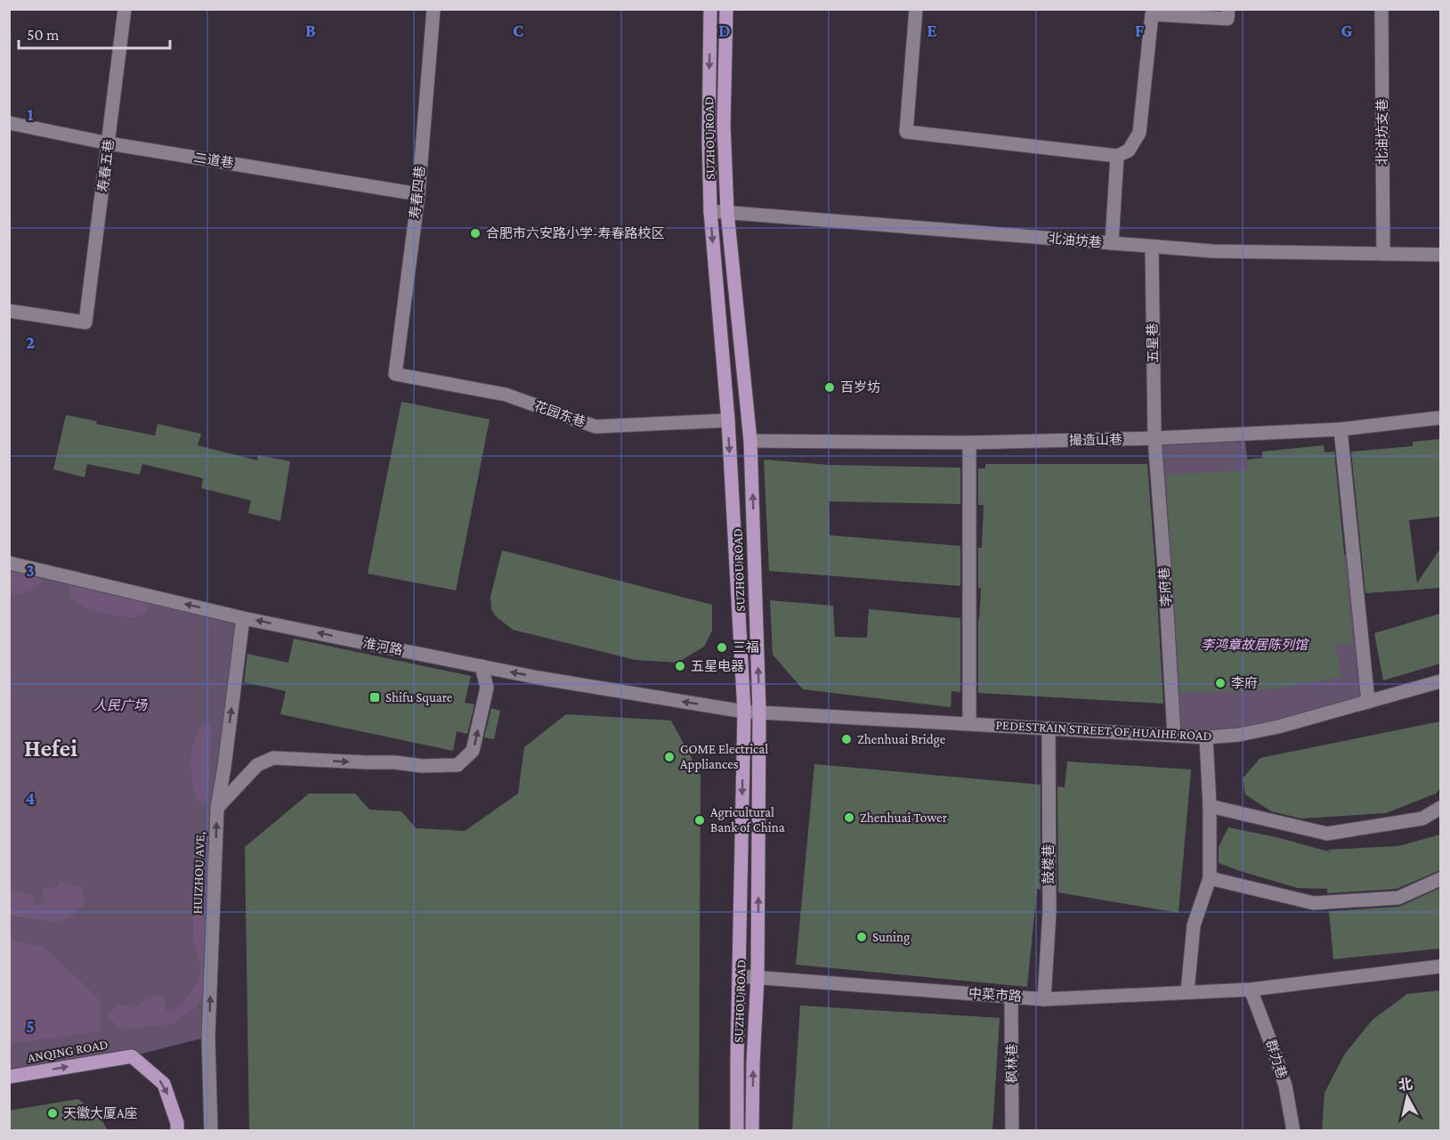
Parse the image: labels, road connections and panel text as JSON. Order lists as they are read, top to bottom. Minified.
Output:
{"streets":{"main road":["SUZHOU ROAD","ANQING ROAD"],"street":["北油坊支巷","二道巷","寿春五巷","寿春四巷","北油坊巷","五星巷","花园东巷","撮造山巷","李府巷","淮河路","PEDESTRAIN STREET OF HUAIHE ROAD","鼓楼巷","HUIZHOU AVE,","中菜市路","群力巷","枫林巷"]},"crossings":[["北油坊支巷","北油坊巷"],["SUZHOU ROAD","北油坊巷"],["SUZHOU ROAD","花园东巷"],["SUZHOU ROAD","撮造山巷"],["SUZHOU ROAD","淮河路"],["SUZHOU ROAD","PEDESTRAIN STREET OF HUAIHE ROAD"],["SUZHOU ROAD","中菜市路"],["二道巷","寿春五巷"],["二道巷","寿春四巷"],["寿春四巷","花园东巷"],["北油坊巷","五星巷"],["五星巷","撮造山巷"],["五星巷","李府巷"],["撮造山巷","李府巷"],["李府巷","PEDESTRAIN STREET OF HUAIHE ROAD"],["淮河路","PEDESTRAIN STREET OF HUAIHE ROAD"],["淮河路","HUIZHOU AVE,"],["PEDESTRAIN STREET OF HUAIHE ROAD","鼓楼巷"],["鼓楼巷","中菜市路"],["中菜市路","群力巷"],["中菜市路","枫林巷"]],"one_way":["淮河路","HUIZHOU AVE,","ANQING ROAD"],"districts":["Hefei"],"parks":["李鸿章故居陈列馆","人民广场"],"places":{"other":["合肥市六安路小学-寿春路校区","百岁坊","三福","五星电器","李府","Zhenhuai Bridge","GOME Electrical Appliances","Zhenhuai Tower","Agricultural Bank of China","Suning","天徽大厦A座"],"transit":["Shifu Square"]},"scale_bar":"50 m","north":"top","grid":{"columns":["B","C","D","E","F","G"],"rows":["1","2","3","4","5"]}}
